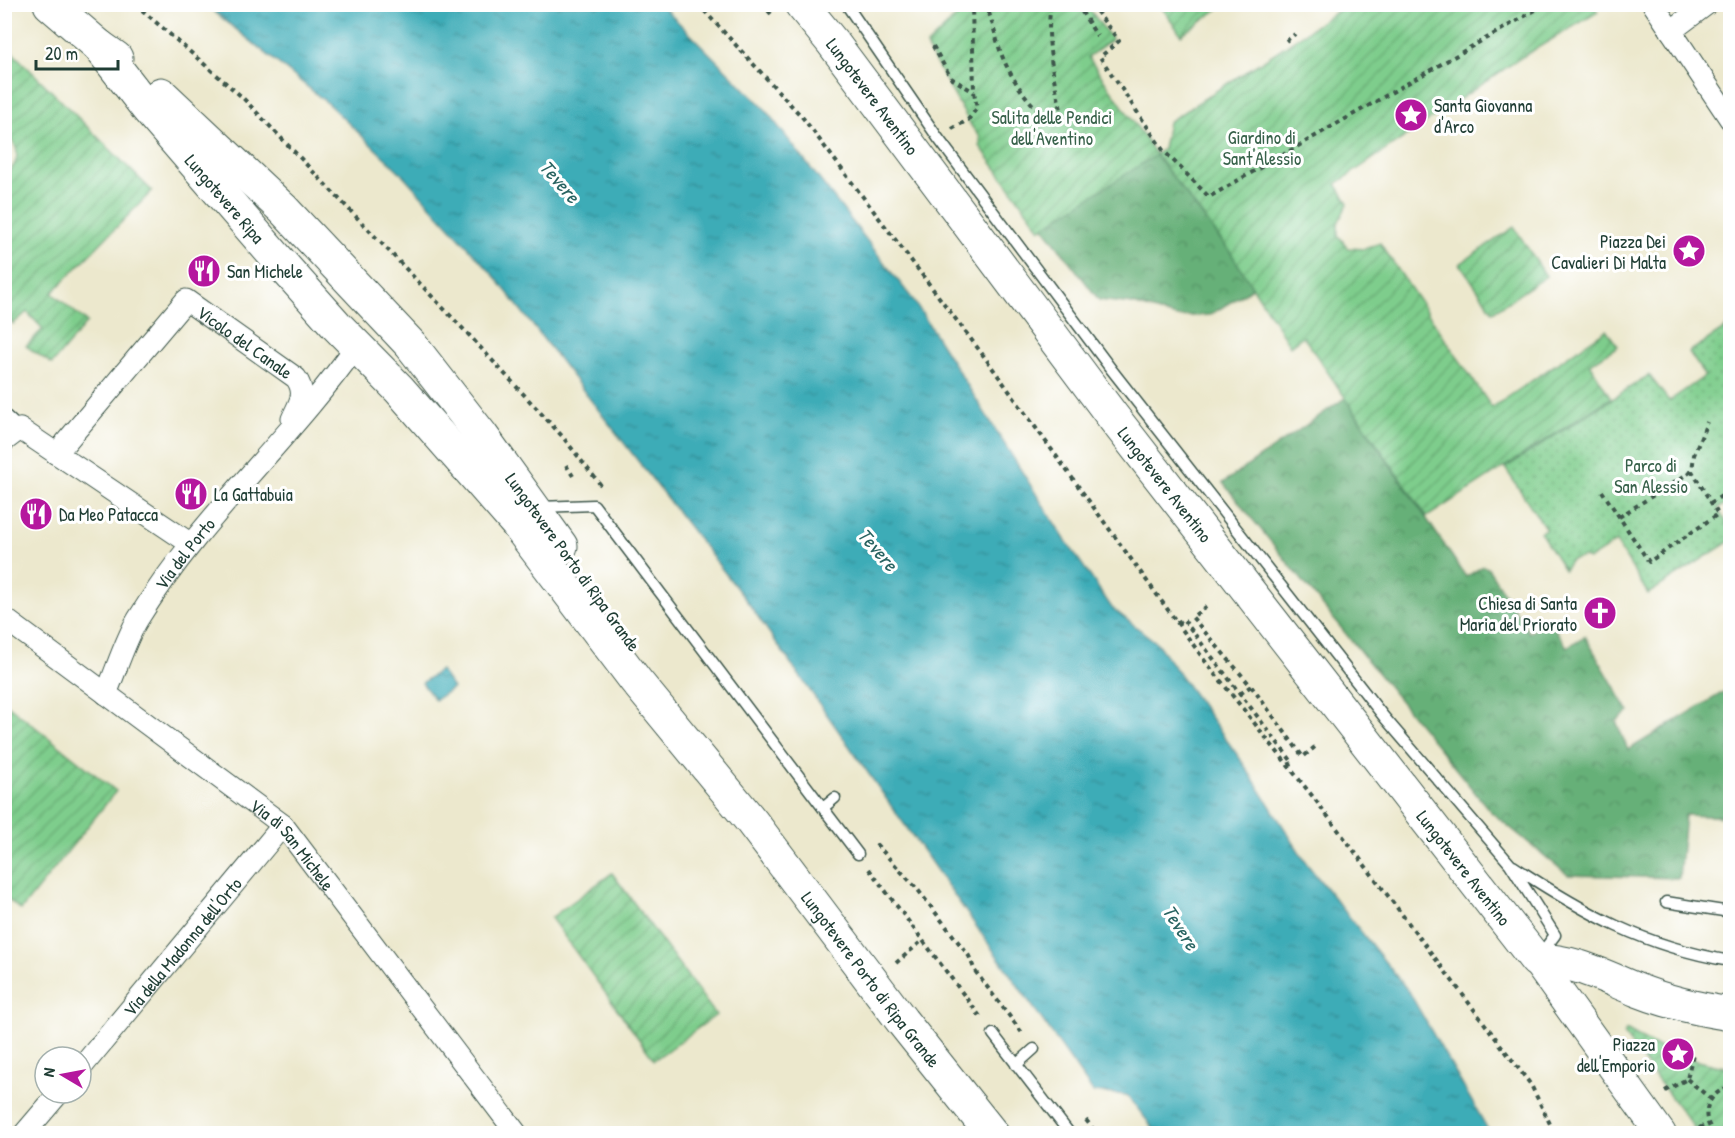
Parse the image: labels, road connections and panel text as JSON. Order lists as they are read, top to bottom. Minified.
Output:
{"streets":{"main road":["Lungotevere Aventino","Lungotevere Ripa","Lungotevere Porto di Ripa Grande"],"street":["Vicolo del Canale","Via del Porto","Via di San Michele","Via della Madonna dell'Orto"]},"crossings":[["Lungotevere Ripa","Via del Porto"],["Lungotevere Ripa","Lungotevere Porto di Ripa Grande"],["Vicolo del Canale","Via del Porto"],["Via del Porto","Lungotevere Porto di Ripa Grande"],["Via del Porto","Via di San Michele"],["Via di San Michele","Via della Madonna dell'Orto"]],"water":["Tevere"],"parks":["Salita delle Pendici dell'Aventino","Giardino di Sant'Alessio","Parco di San Alessio"],"places":{"place":["Santa Giovanna d'Arco","Piazza Dei Cavalieri Di Malta","Piazza dell'Emporio"],"restaurant":["San Michele","La Gattabuia","Da Meo Patacca"],"church":["Chiesa di Santa Maria del Priorato"]},"scale_bar":"20 m","north":"left"}
